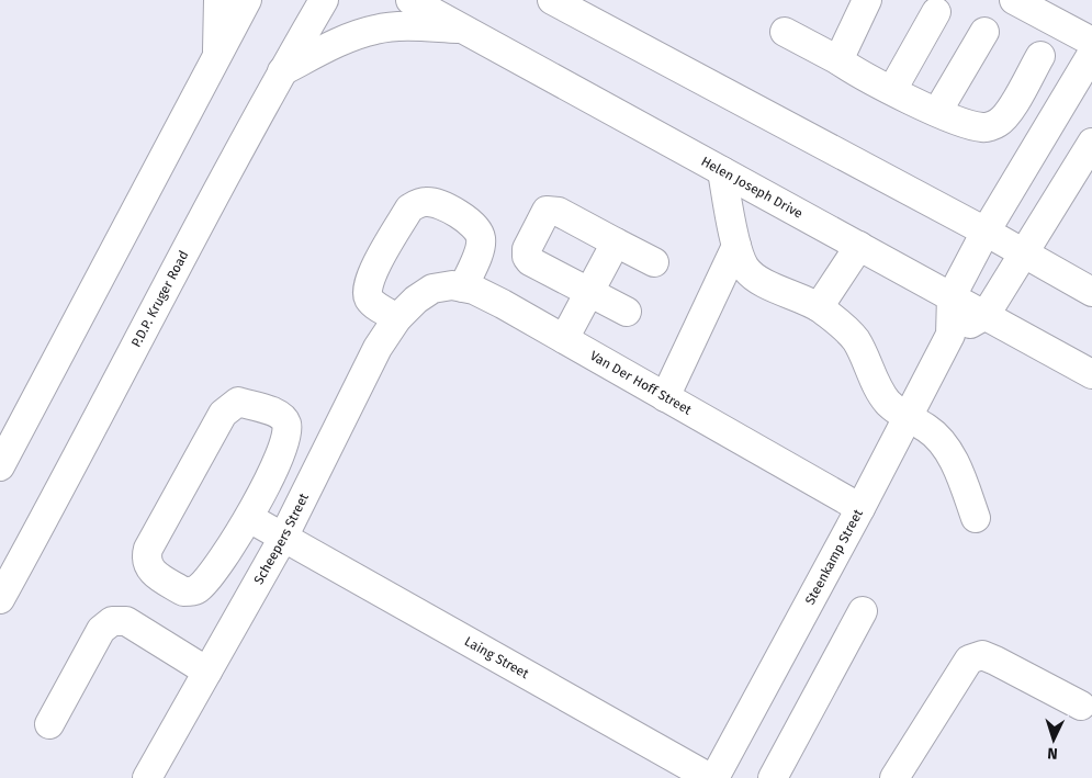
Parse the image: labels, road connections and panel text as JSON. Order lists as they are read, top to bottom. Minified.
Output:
{"streets":{"street":["Helen Joseph Drive","P.D.P. Kruger Road","Van Der Hoff Street","Scheepers Street","Steenkamp Street","Laing Street"]},"crossings":[["Helen Joseph Drive","Steenkamp Street"],["Van Der Hoff Street","Scheepers Street"],["Van Der Hoff Street","Steenkamp Street"],["Scheepers Street","Laing Street"],["Steenkamp Street","Laing Street"]],"north":"bottom"}
